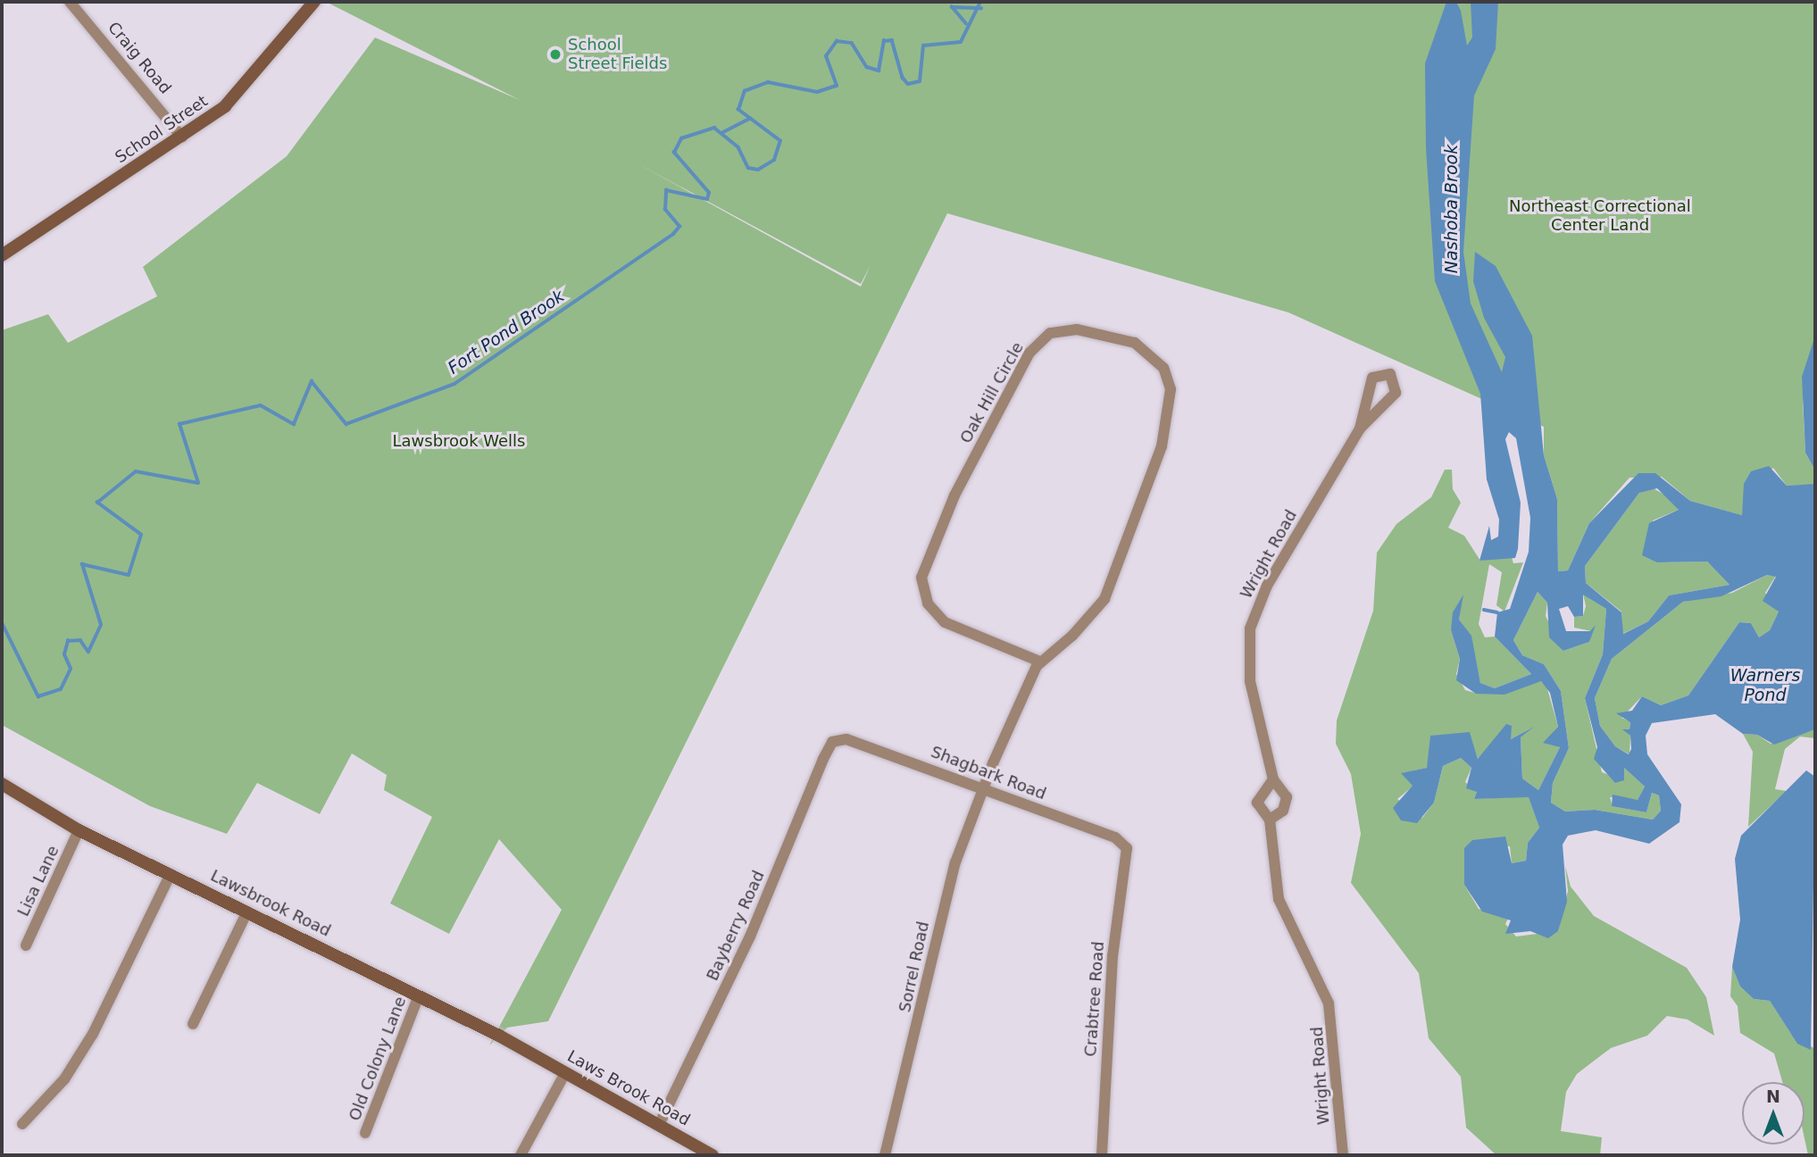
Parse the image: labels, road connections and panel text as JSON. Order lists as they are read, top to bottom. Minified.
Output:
{"streets":{"street":["Craig Road","School Street","Oak Hill Circle","Wright Road","Shagbark Road","Lisa Lane","Lawsbrook Road","Bayberry Road","Sorrel Road","Crabtree Road","Old Colony Lane","Laws Brook Road"]},"crossings":[["Craig Road","School Street"],["Oak Hill Circle","Shagbark Road"],["Oak Hill Circle","Sorrel Road"],["Shagbark Road","Bayberry Road"],["Shagbark Road","Sorrel Road"],["Shagbark Road","Crabtree Road"],["Lisa Lane","Lawsbrook Road"],["Lawsbrook Road","Old Colony Lane"],["Lawsbrook Road","Laws Brook Road"],["Bayberry Road","Laws Brook Road"]],"water":["Nashoba Brook","Fort Pond Brook","Warners Pond"],"parks":["Northeast Correctional Center Land","Lawsbrook Wells"],"places":["School Street Fields"],"north":"top"}
